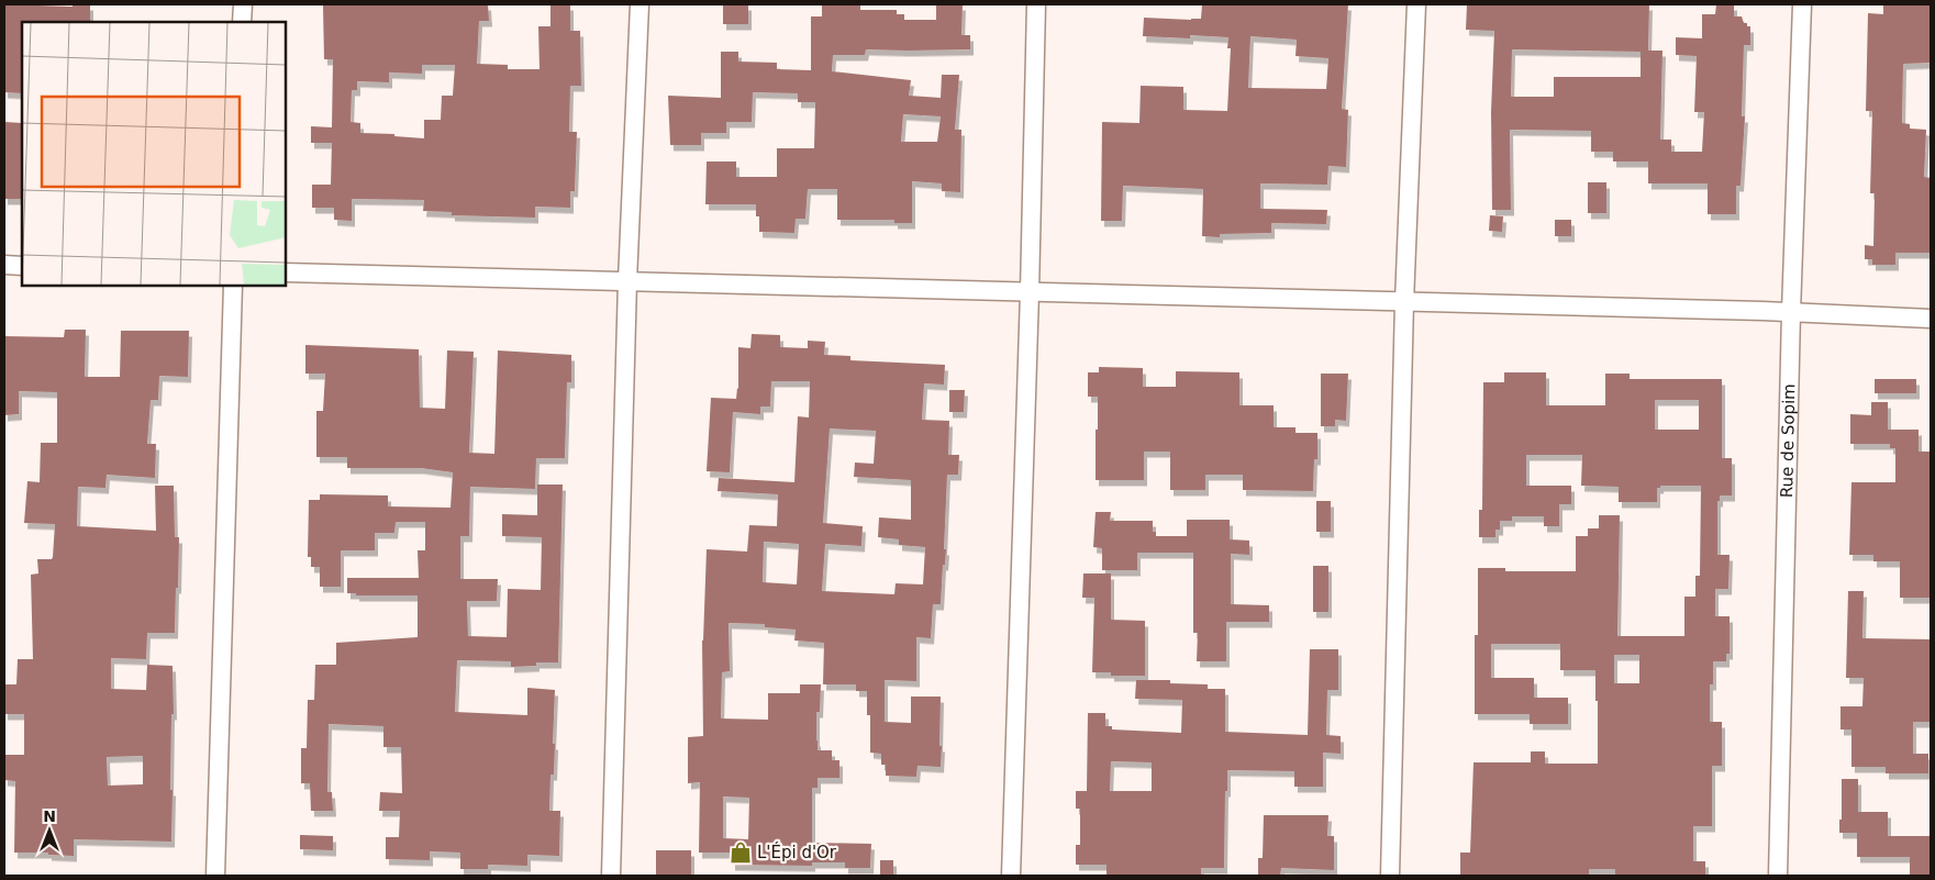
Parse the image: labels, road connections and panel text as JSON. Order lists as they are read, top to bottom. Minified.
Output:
{"streets":{"street":["Rue de Sopim"]},"places":{"shop":["L'Épi d'Or"]},"north":"top"}
